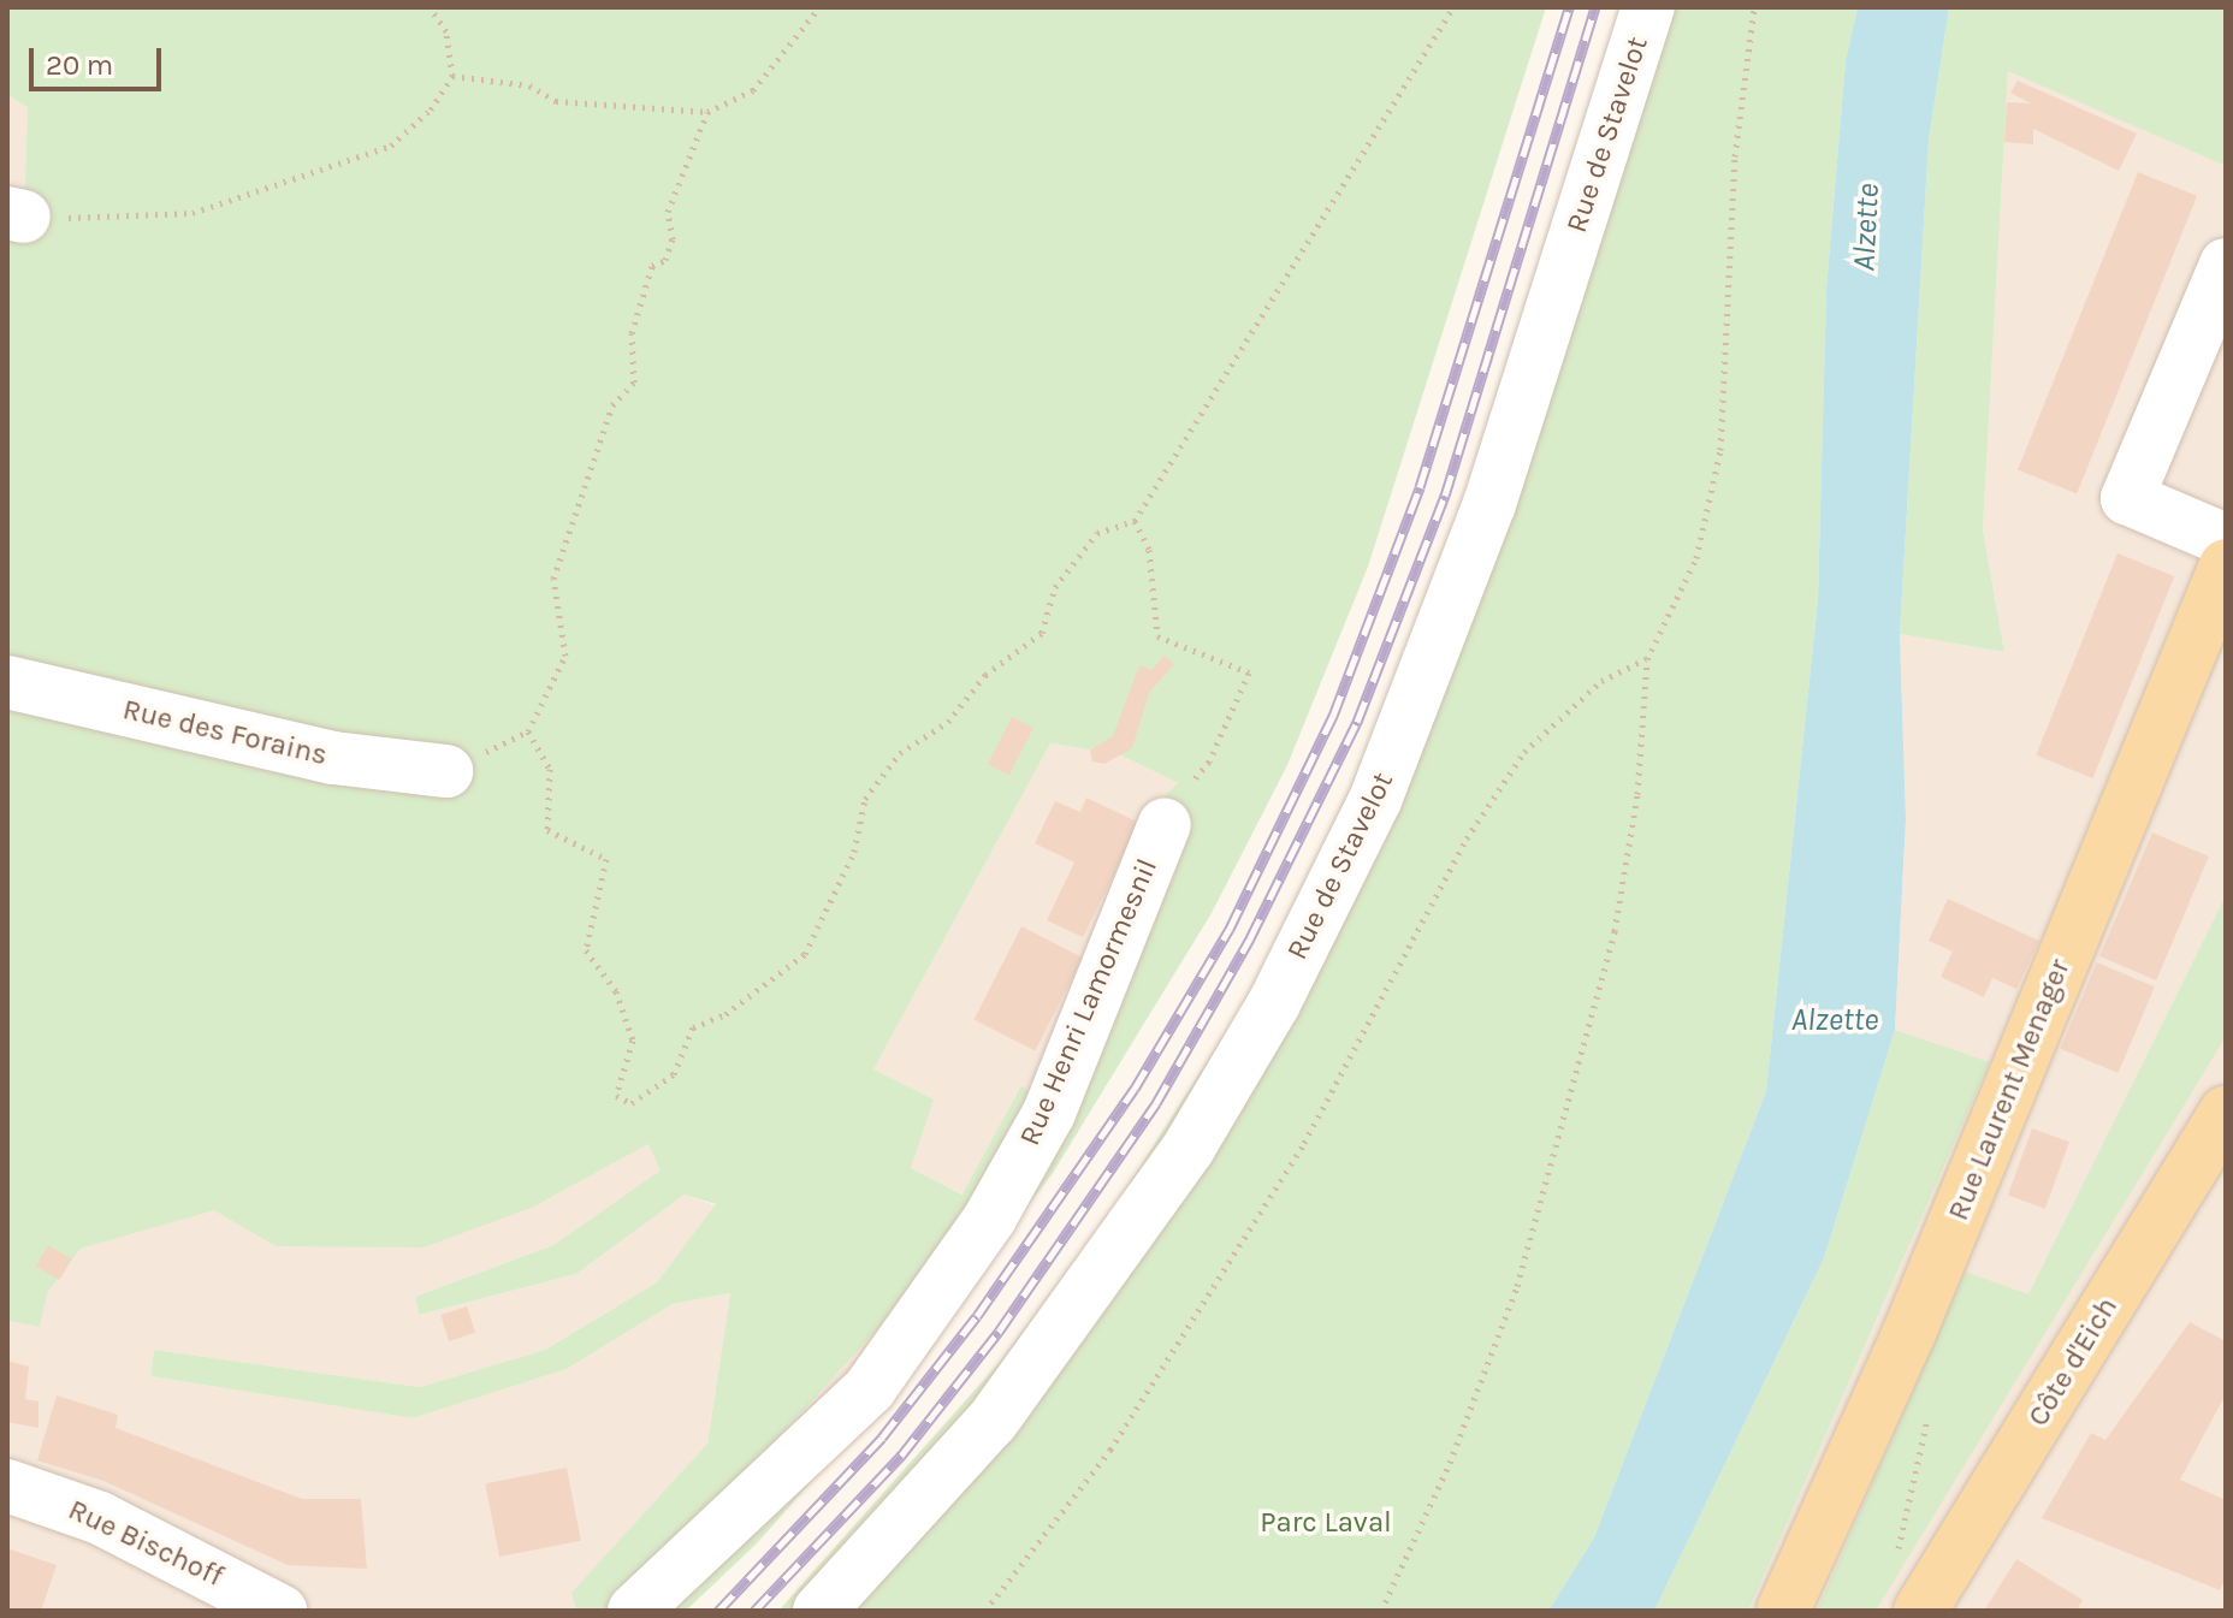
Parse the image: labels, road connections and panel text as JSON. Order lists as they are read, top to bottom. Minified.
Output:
{"streets":{"main road":["Rue Laurent Menager","Côte d'Eich"],"street":["Rue de Stavelot","Rue des Forains","Rue Henri Lamormesnil","Rue Bischoff"]},"water":["Alzette"],"parks":["Parc Laval"],"scale_bar":"20 m"}
